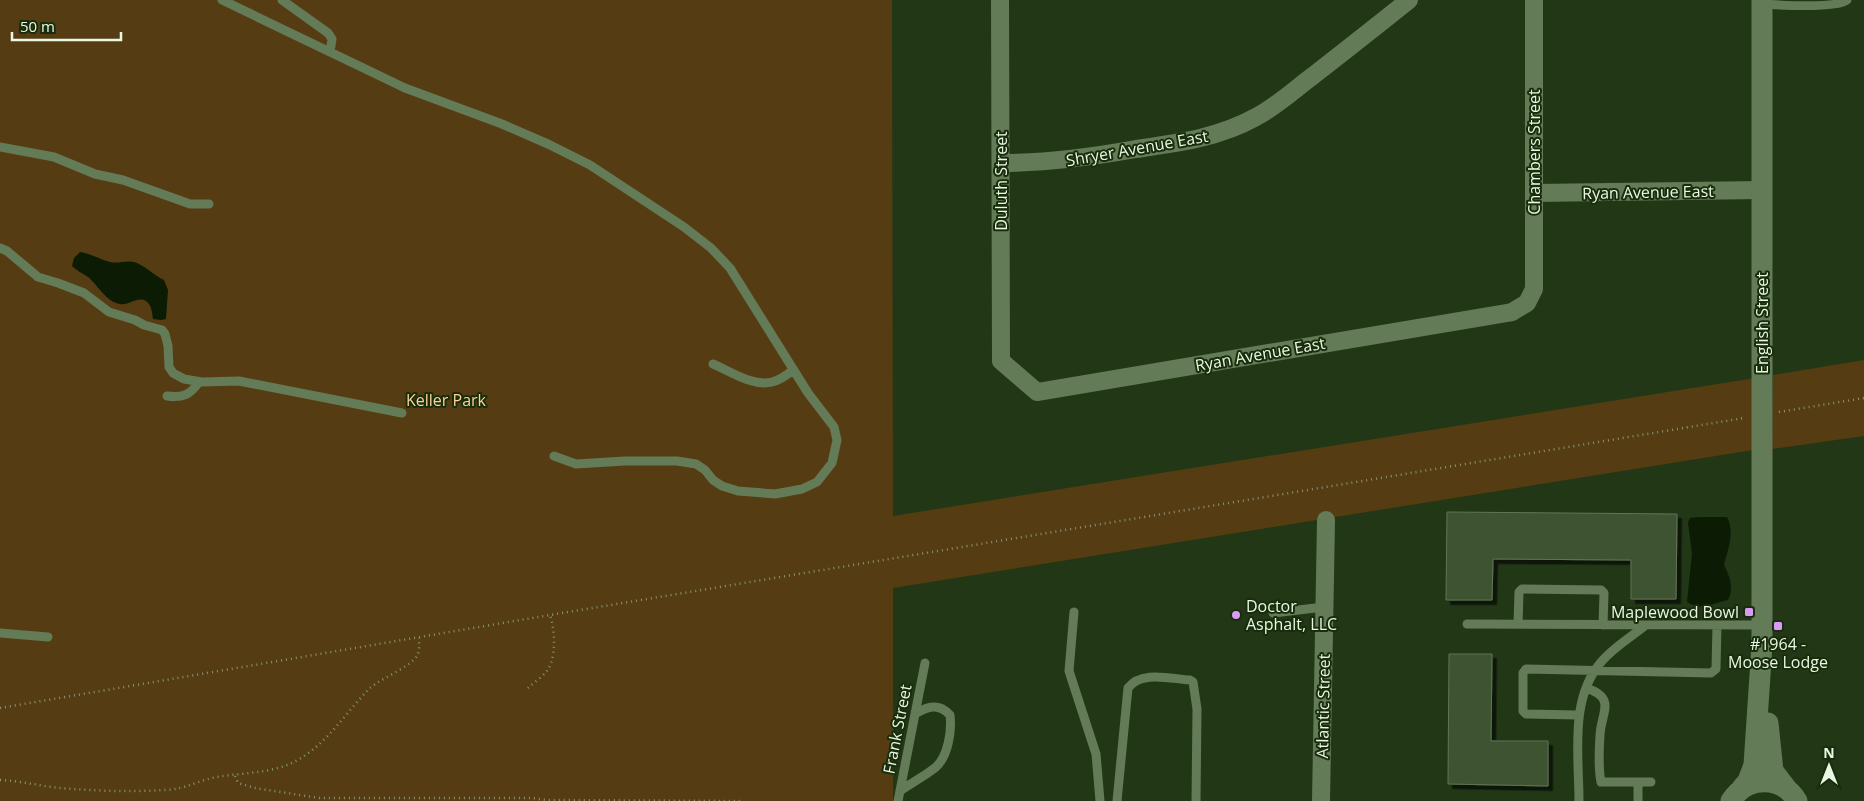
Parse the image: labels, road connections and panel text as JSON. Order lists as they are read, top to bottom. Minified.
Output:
{"streets":{"street":["Shryer Avenue East","Chambers Street","Duluth Street","Ryan Avenue East","English Street","Atlantic Street"],"lane":["Frank Street"]},"crossings":[["Shryer Avenue East","Duluth Street"],["Chambers Street","Ryan Avenue East"],["Duluth Street","Ryan Avenue East"],["Ryan Avenue East","English Street"]],"parks":["Keller Park"],"places":{"transit":["Maplewood Bowl","#1964 - Moose Lodge"],"other":["Doctor Asphalt, LLC"]},"scale_bar":"50 m","north":"top"}
